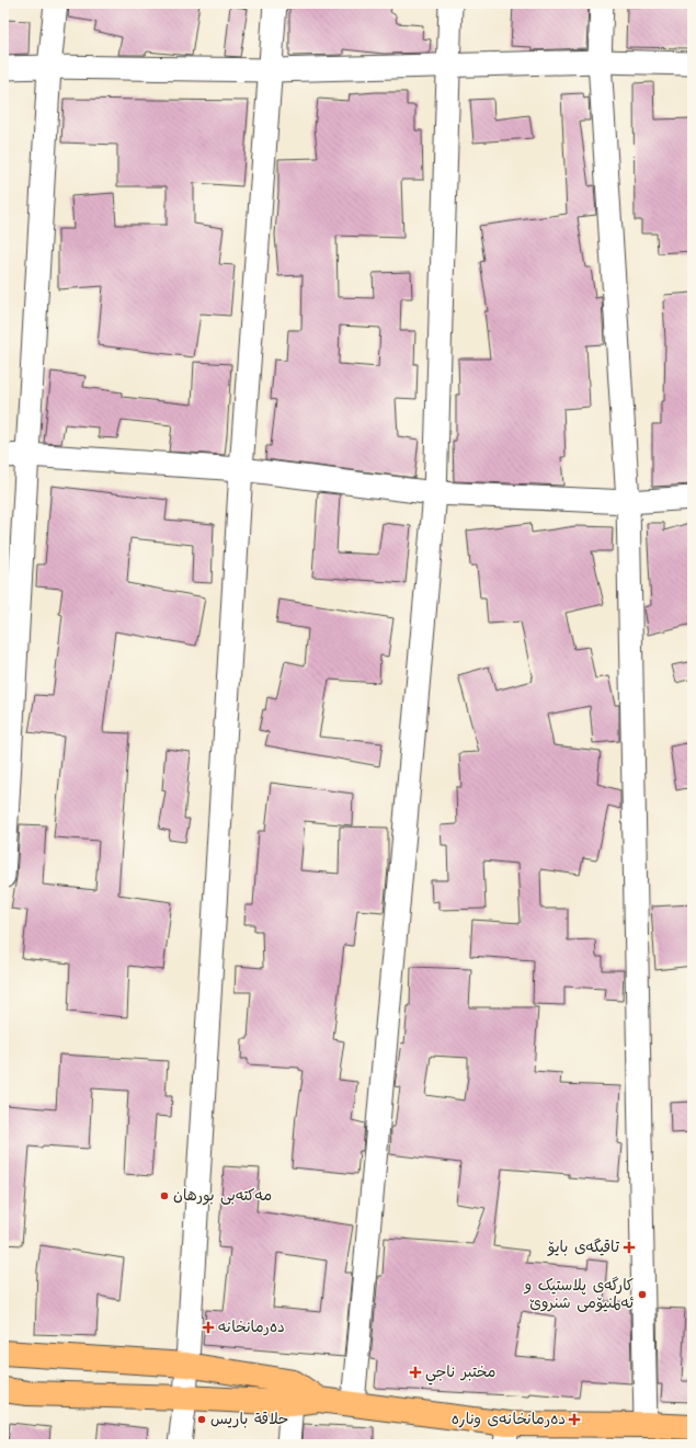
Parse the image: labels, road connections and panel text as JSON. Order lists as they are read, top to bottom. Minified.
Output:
{"places":{"other":["مەکتەبی بورهان","کارگەی پلاستیک و ئەلمنیۆمی شنروێ","حلاقة باریس"],"health":["تاقیگەی بایۆ","دەرمانخانە","مختبر ناجي","دەرمانخانەی ونارە"]}}
